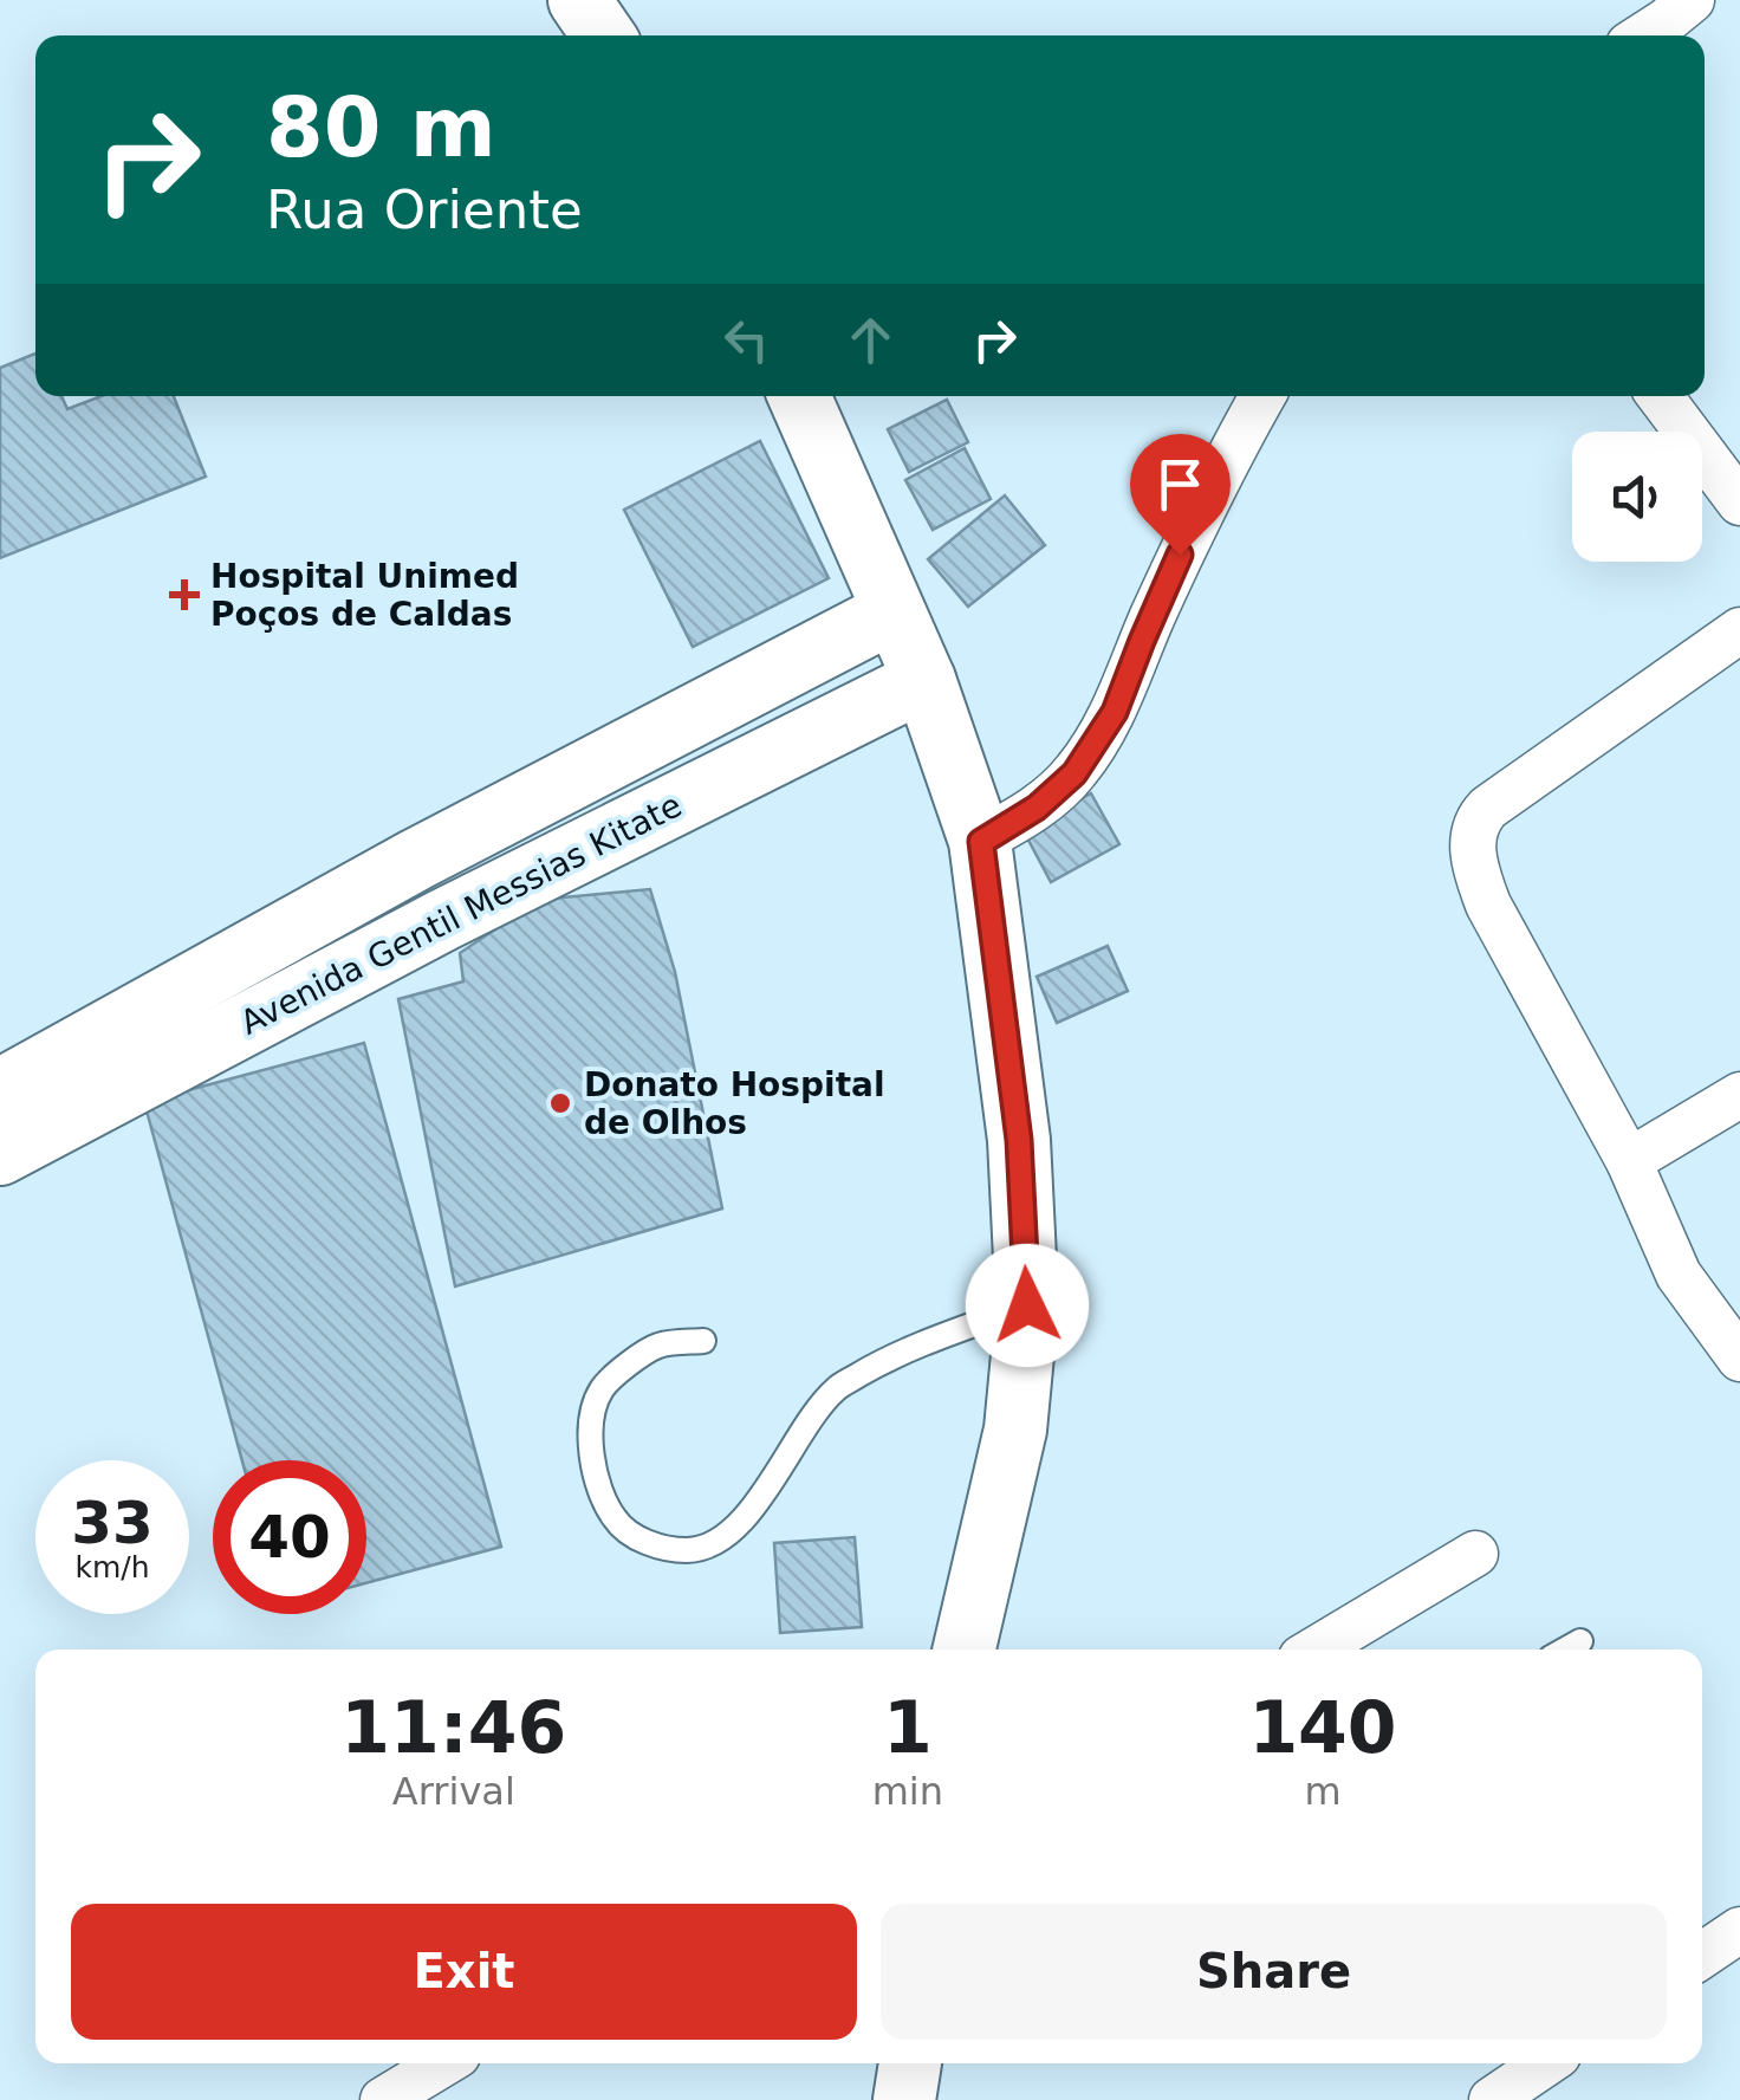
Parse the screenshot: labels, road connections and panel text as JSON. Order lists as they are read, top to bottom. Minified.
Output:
{"streets":{"street":["Avenida Gentil Messias Kitate"]},"places":{"health":["Hospital Unimed Poços de Caldas"],"other":["Donato Hospital de Olhos"]},"page":{"turn":["80 m","Rua Oriente"],"speed":"33 km/h","limit":"40","eta":["11:46","Arrival","1","min","140","m"],"buttons":["Exit","Share"]}}
